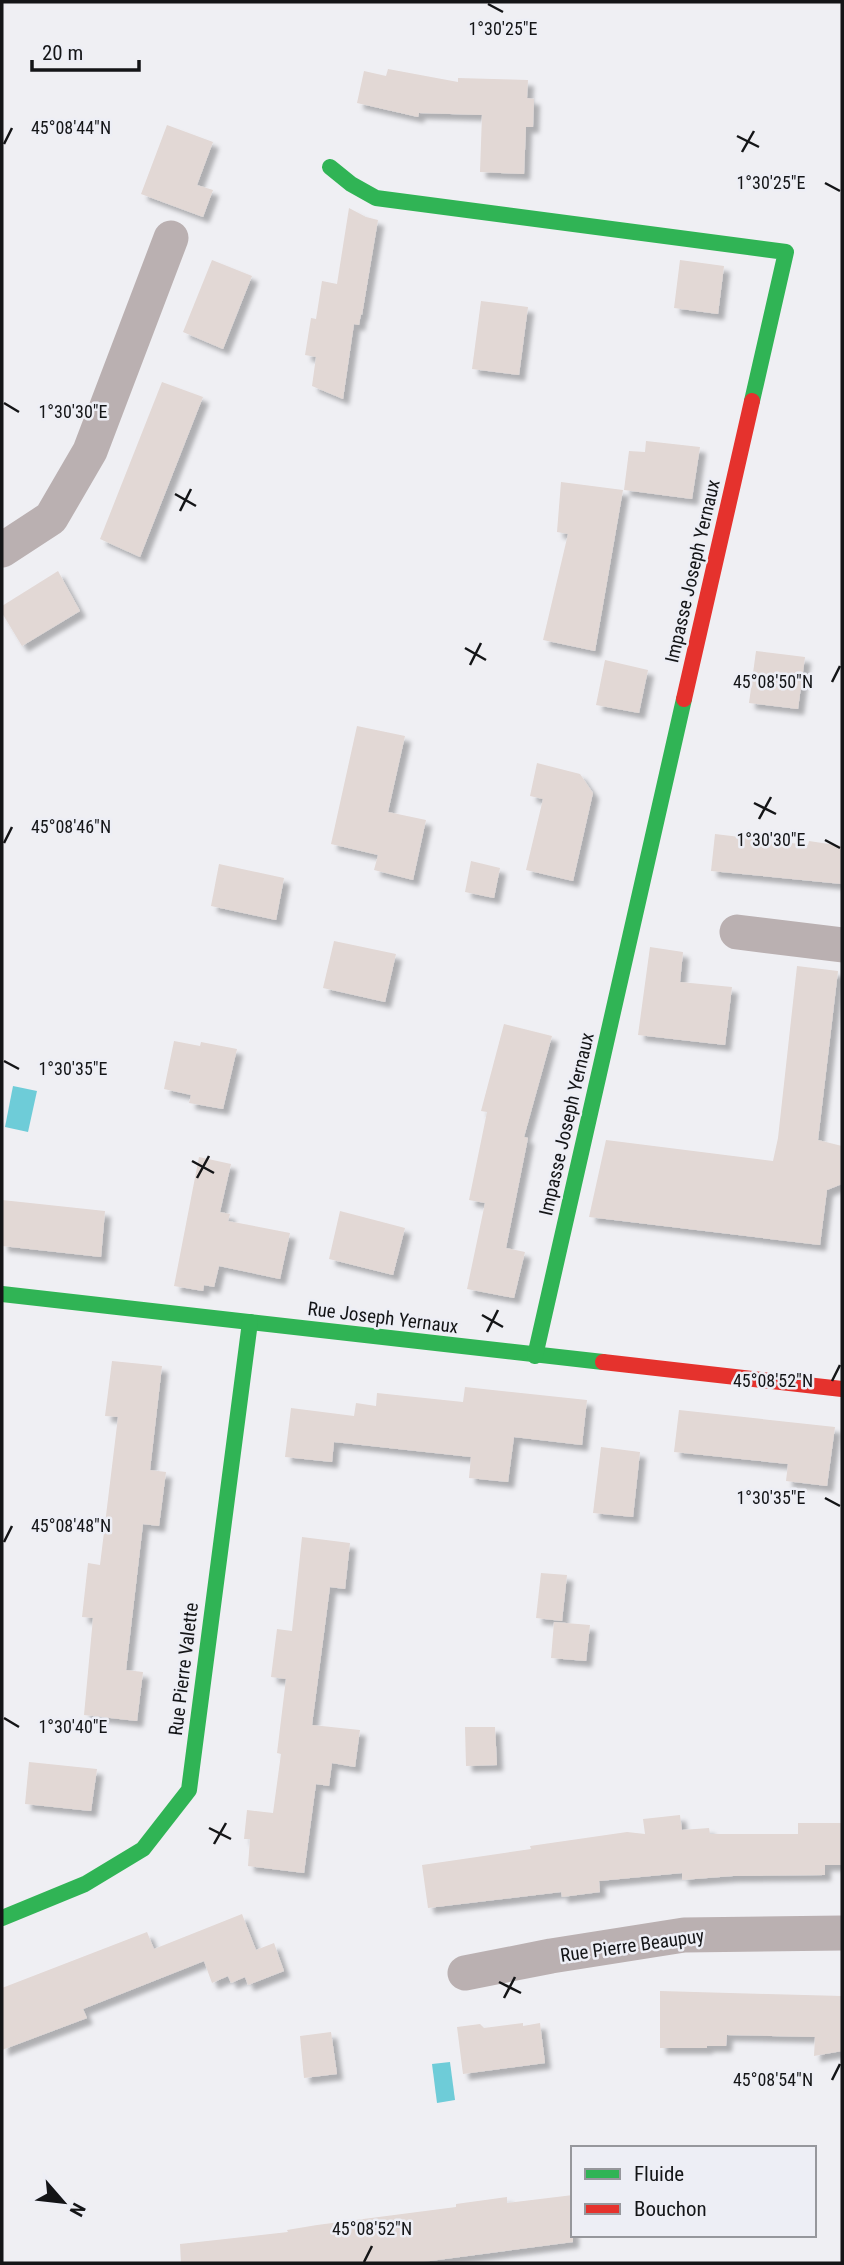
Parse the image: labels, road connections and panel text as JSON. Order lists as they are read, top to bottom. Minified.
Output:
{"streets":{"street":["Impasse Joseph Yernaux","Rue Joseph Yernaux","Rue Pierre Valette","Rue Pierre Beaupuy"]},"crossings":[["Impasse Joseph Yernaux","Rue Joseph Yernaux"],["Rue Joseph Yernaux","Rue Pierre Valette"]],"legend":["Fluide","Bouchon"],"scale_bar":"20 m","north":"bottom right","coordinates":["1°30'25\"E","45°08'44\"N","1°30'30\"E","45°08'50\"N","45°08'46\"N","1°30'35\"E","45°08'52\"N","45°08'48\"N","1°30'40\"E","45°08'54\"N"]}
